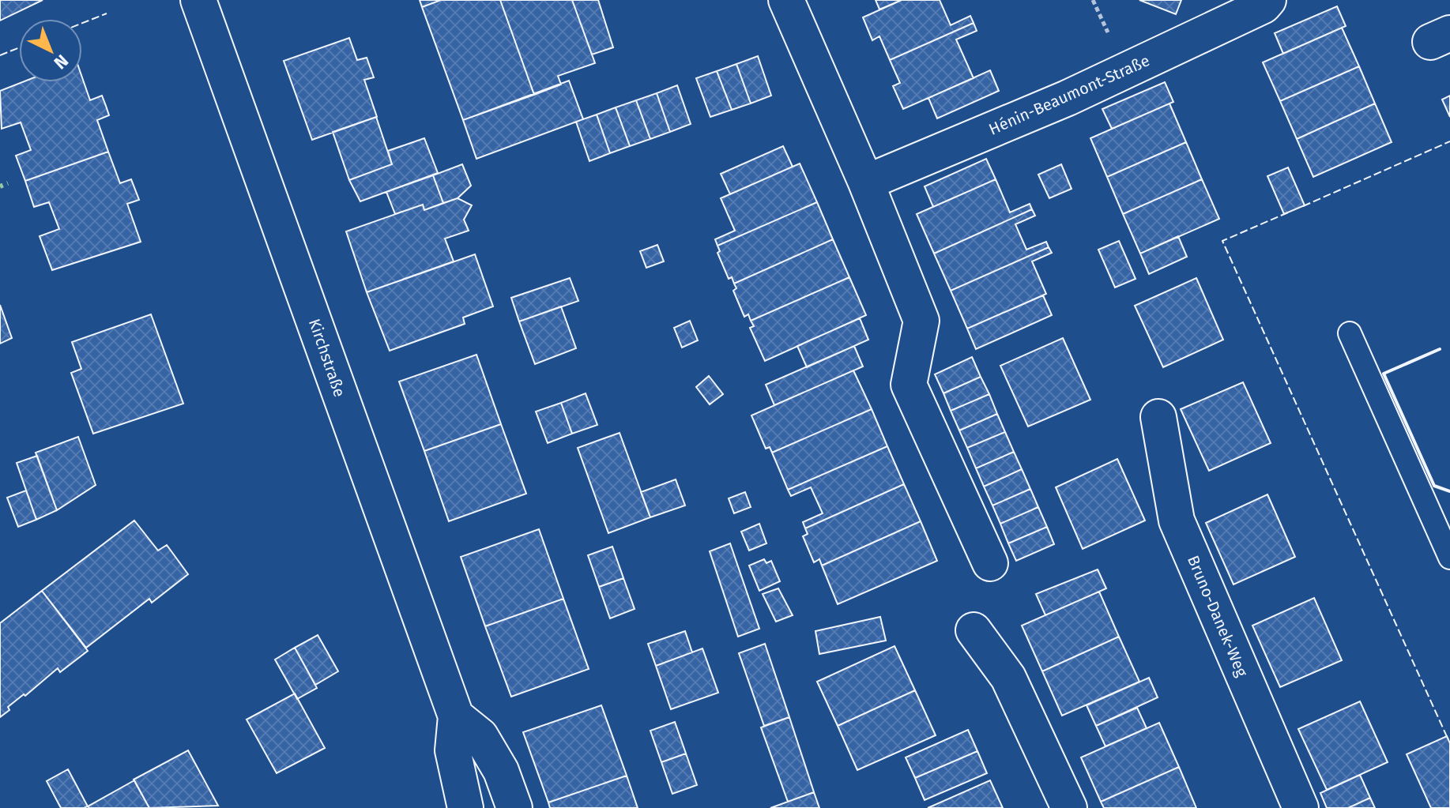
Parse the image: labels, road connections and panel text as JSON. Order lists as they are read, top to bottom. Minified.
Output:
{"streets":{"street":["Hénin-Beaumont-Straße","Kirchstraße","Bruno-Danek-Weg"]},"north":"bottom right"}
